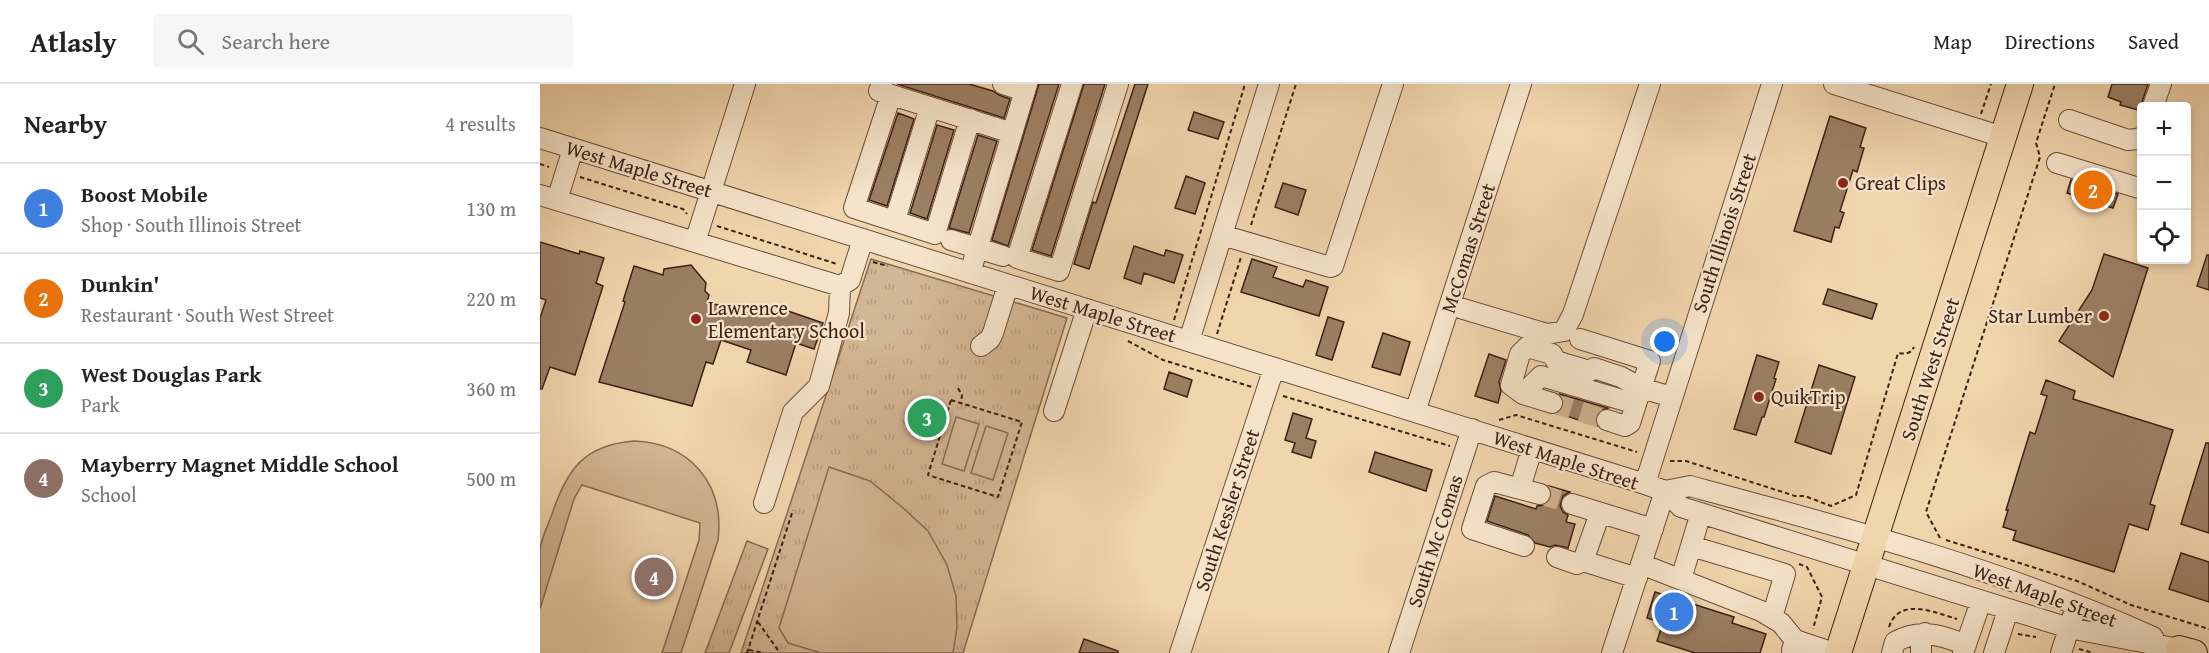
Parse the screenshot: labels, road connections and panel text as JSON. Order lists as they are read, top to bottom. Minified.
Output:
{"streets":{"main road":["South West Street"],"street":["West Maple Street","South Illinois Street","McComas Street","South Kessler Street","South Mc Comas"]},"crossings":[["West Maple Street","South Illinois Street"],["West Maple Street","McComas Street"],["West Maple Street","South West Street"],["West Maple Street","South Kessler Street"],["West Maple Street","South Mc Comas"]],"places":["Great Clips","Star Lumber","Lawrence Elementary School","QuikTrip"],"page":{"header":"Atlasly","search":"Search here","nav":["Map","Directions","Saved"],"heading":["Nearby","4 results"],"map_buttons":["+","−"],"list":[{"mark":"1","name":"Boost Mobile","note":"Shop · South Illinois Street","value":"130 m"},{"mark":"2","name":"Dunkin'","note":"Restaurant · South West Street","value":"220 m"},{"mark":"3","name":"West Douglas Park","note":"Park","value":"360 m"},{"mark":"4","name":"Mayberry Magnet Middle School","note":"School","value":"500 m"}],"pins":["2","3","4","1"]}}
